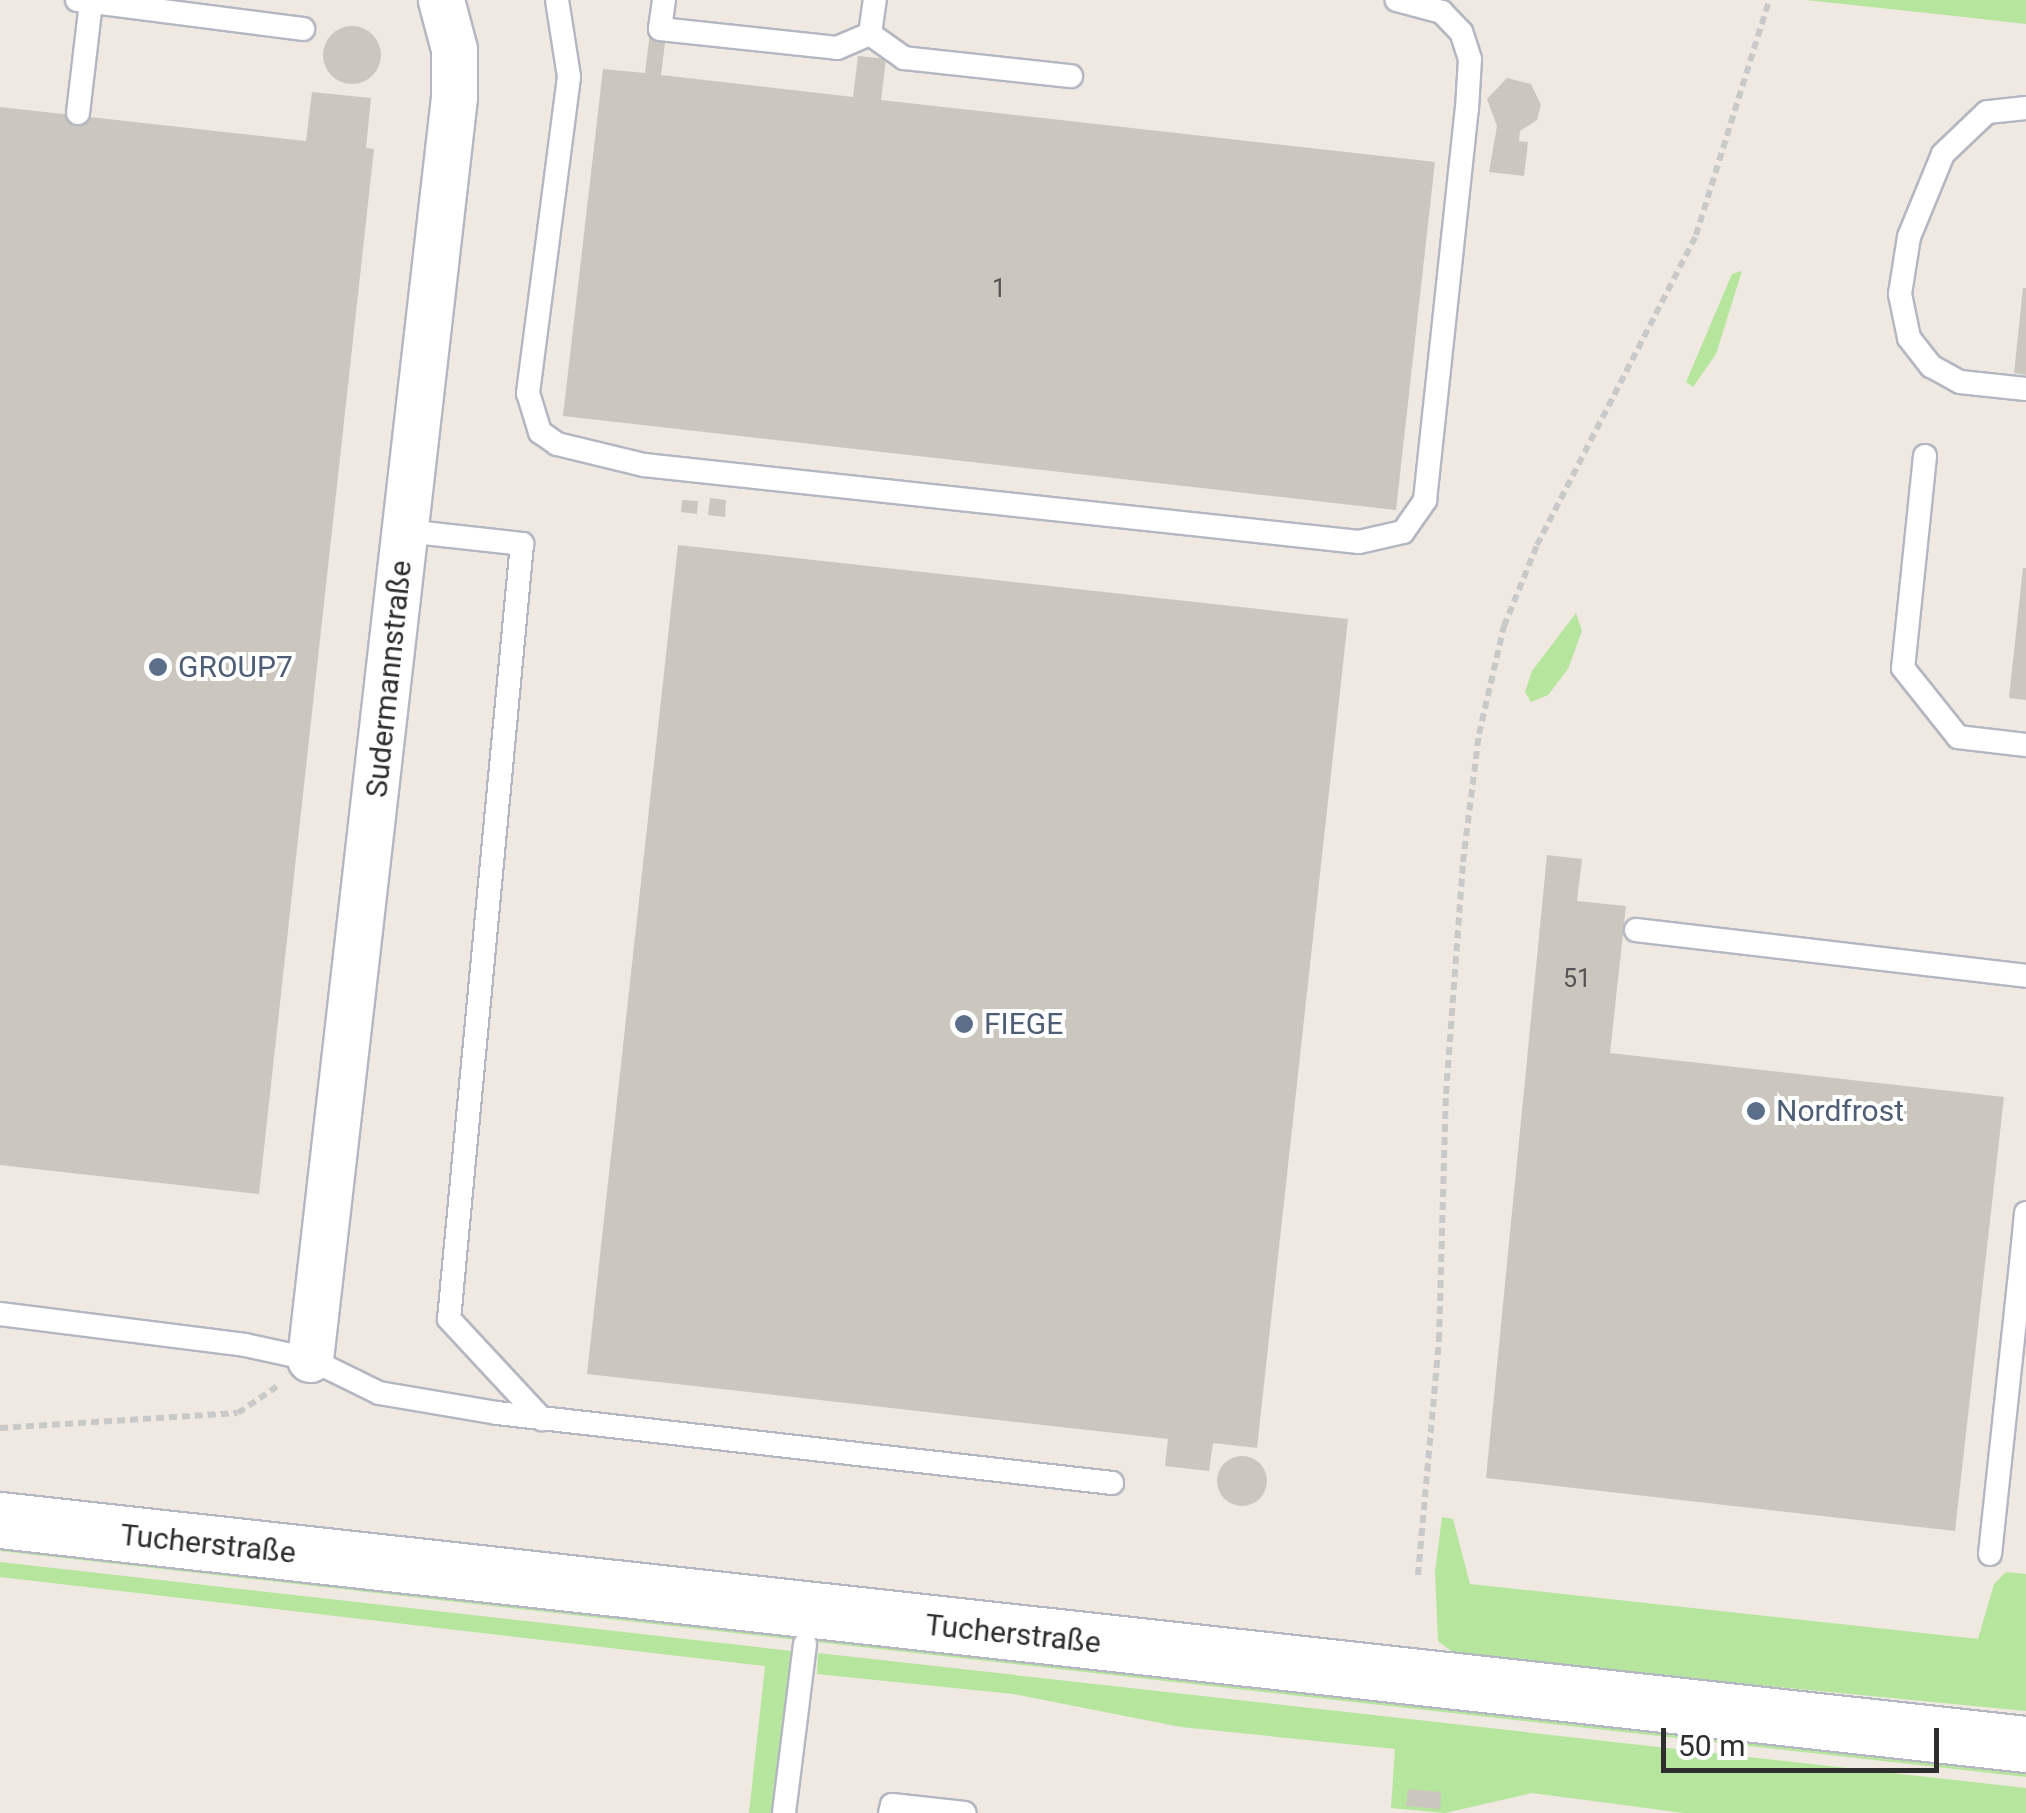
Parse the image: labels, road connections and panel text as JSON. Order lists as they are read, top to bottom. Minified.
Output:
{"streets":{"main road":["Tucherstraße"],"street":["Sudermannstraße"]},"places":["GROUP7","FIEGE","Nordfrost"],"house_numbers":["1","51"],"scale_bar":"50 m"}
